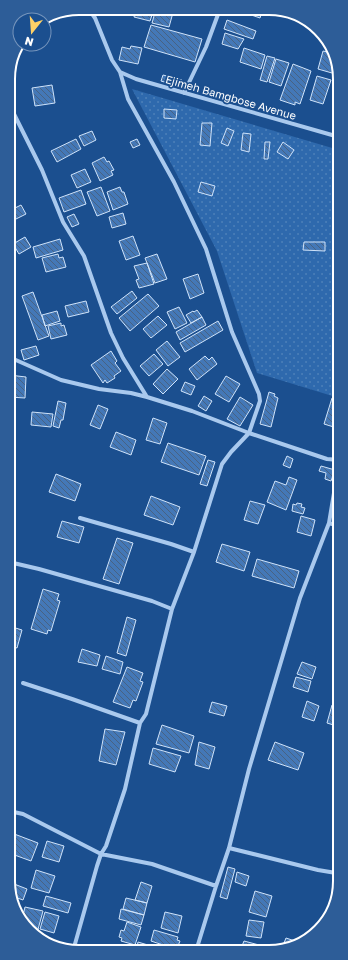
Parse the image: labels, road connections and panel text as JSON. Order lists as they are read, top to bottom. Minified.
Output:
{"streets":{"street":["Ejimeh Bamgbose Avenue"]},"north":"bottom"}
